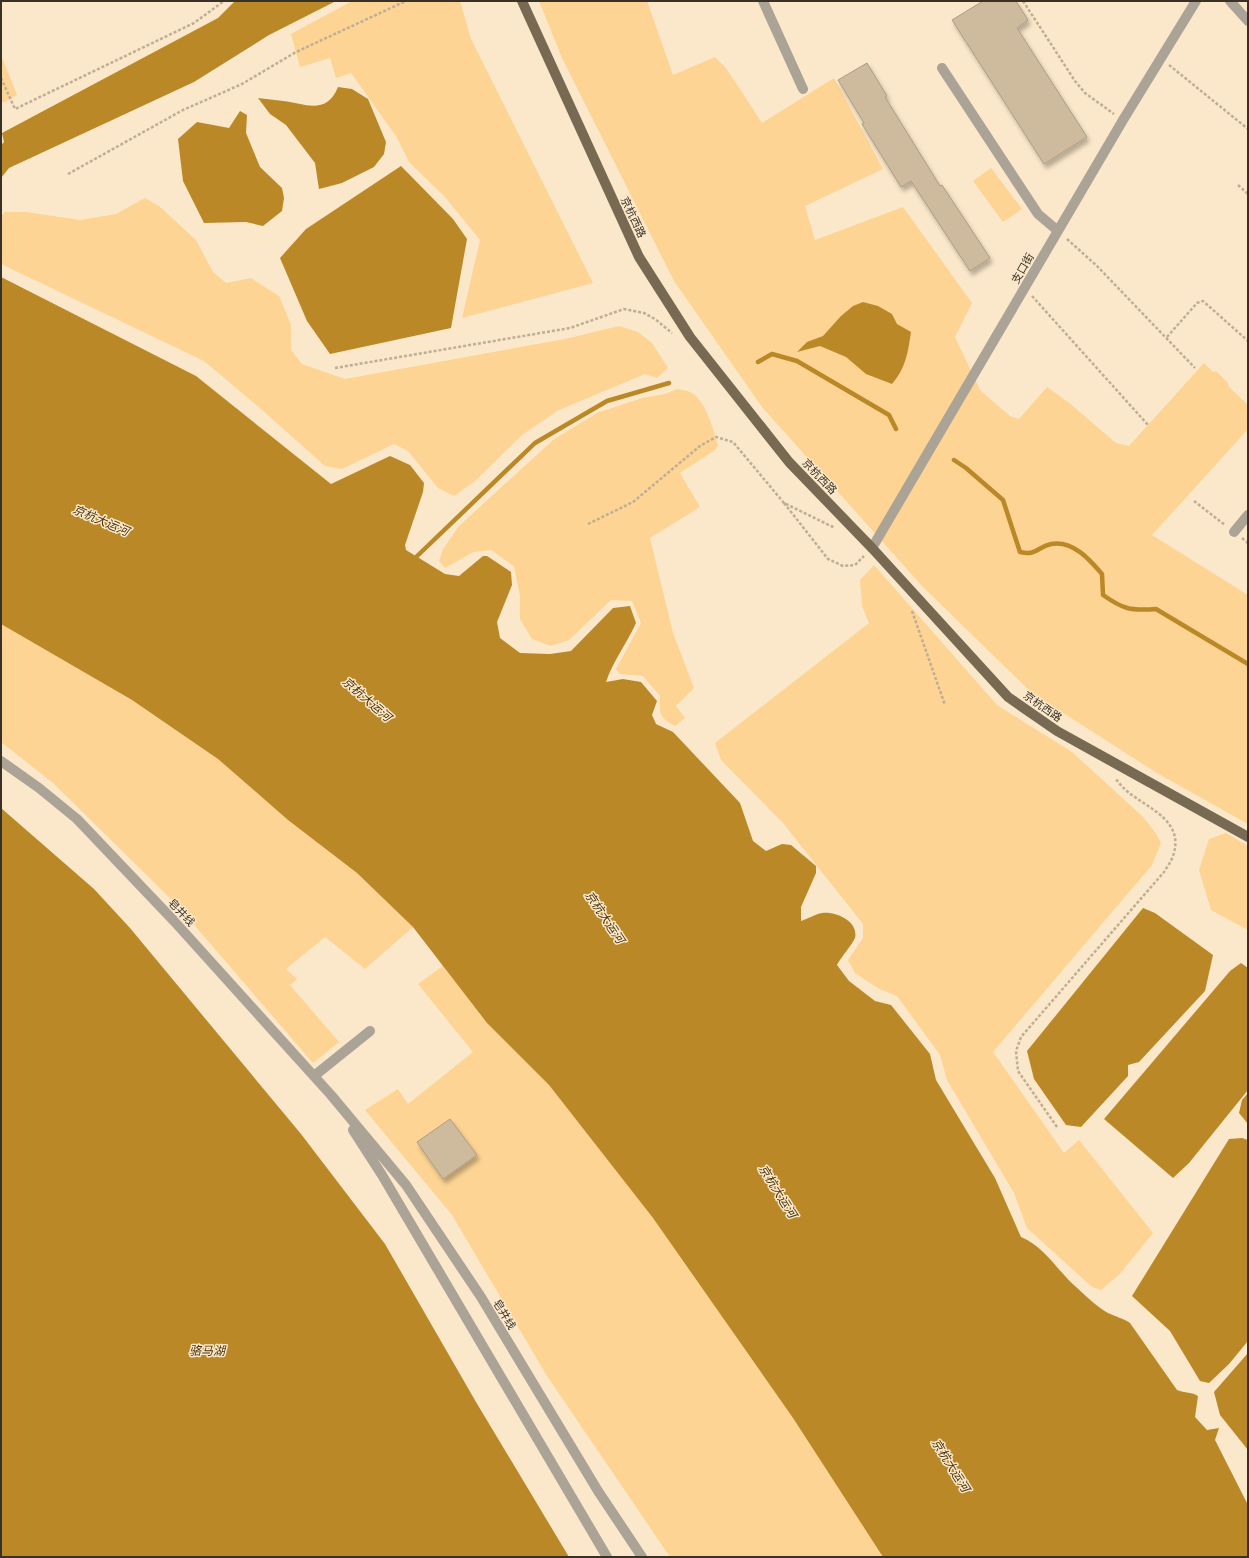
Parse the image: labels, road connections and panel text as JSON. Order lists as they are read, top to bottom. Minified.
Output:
{"streets":{"main road":["京杭西路"],"street":["支口街","皂井线"]},"crossings":[["京杭西路","支口街"]],"water":["京杭大运河","骆马湖"]}
